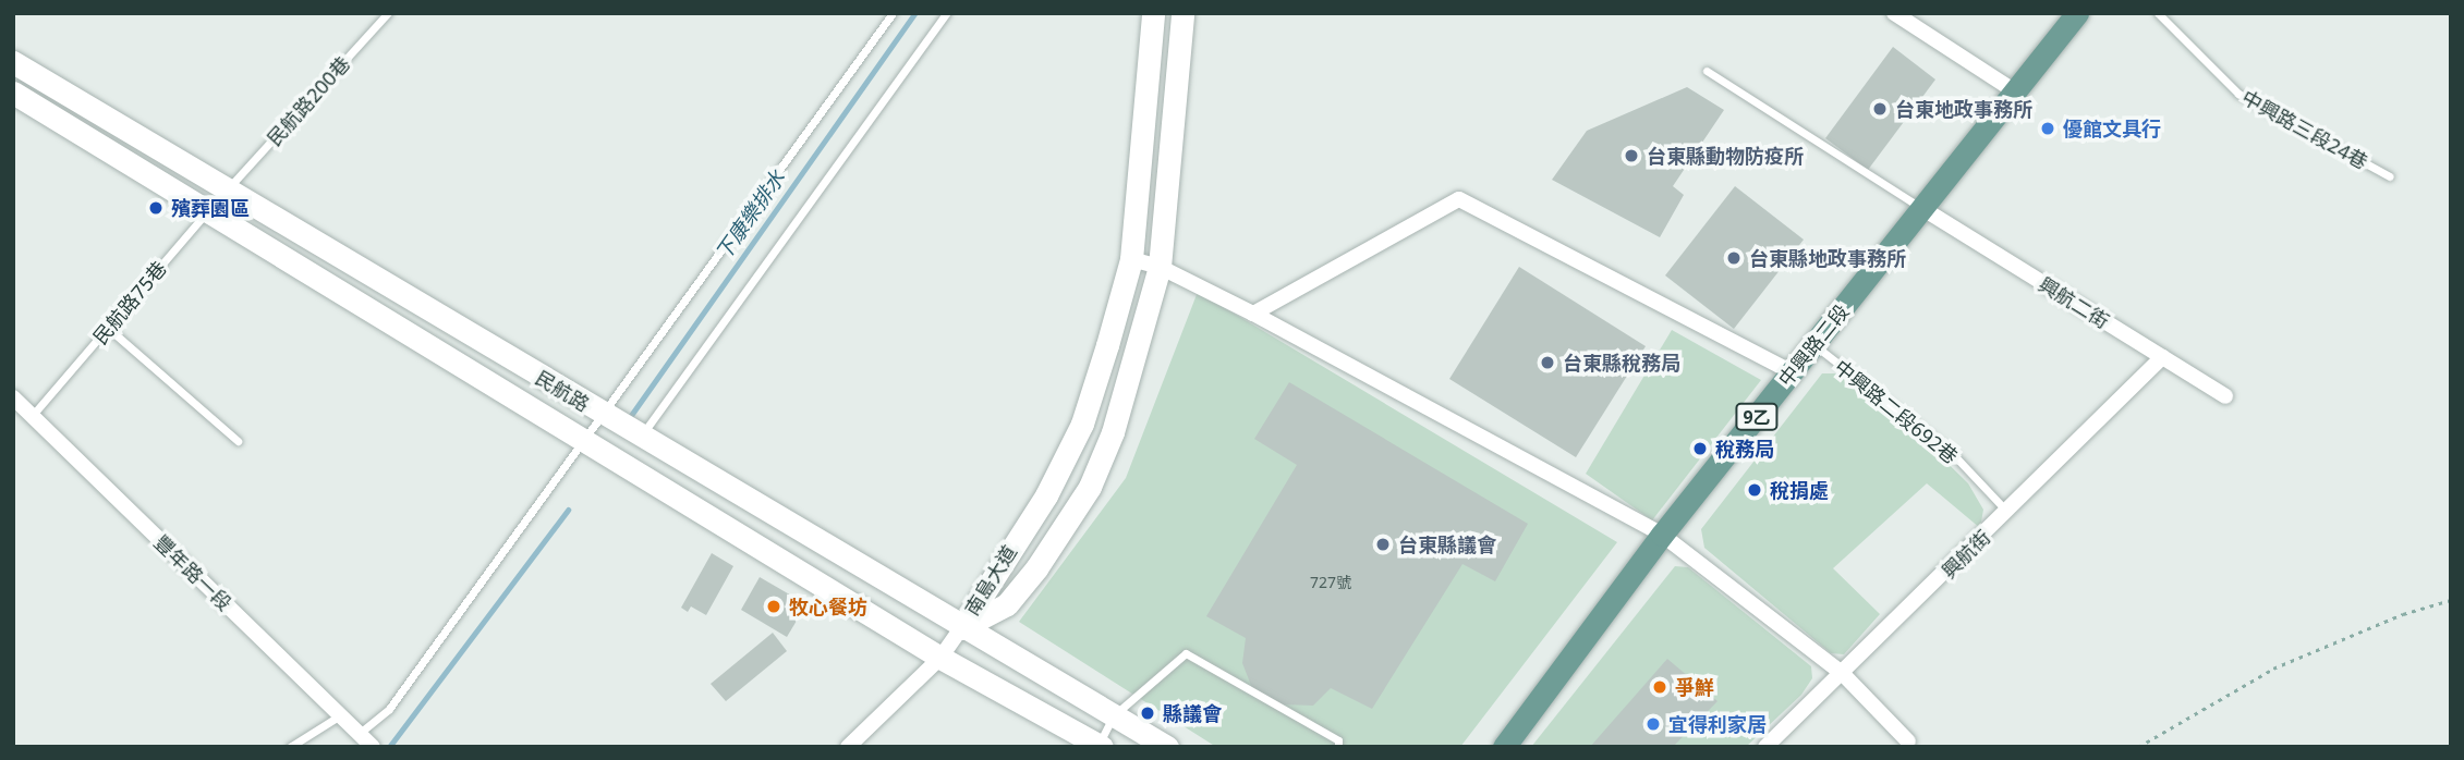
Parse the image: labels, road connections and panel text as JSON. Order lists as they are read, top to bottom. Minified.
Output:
{"streets":{"main road":["中興路二段","9乙"],"street":["興航二街","民航路","興航街","豐年路一段","南島大道"],"lane":["民航路200巷","中興路三段24巷","民航路75巷","中興路二段692巷"]},"crossings":[["民航路200巷","民航路75巷"],["民航路200巷","民航路"],["民航路75巷","民航路"],["民航路75巷","豐年路一段"],["興航二街","中興路二段"],["興航二街","興航街"],["中興路二段","中興路二段692巷"],["中興路二段","9乙"],["民航路","南島大道"],["中興路二段692巷","興航街"]],"water":["下康樂排水"],"places":["台東地政事務所","優館文具行","台東縣動物防疫所","殯葬園區","台東縣地政事務所","台東縣稅務局","稅務局","稅捐處","台東縣議會","牧心餐坊","爭鮮","縣議會","宜得利家居"],"house_numbers":["727號"]}
